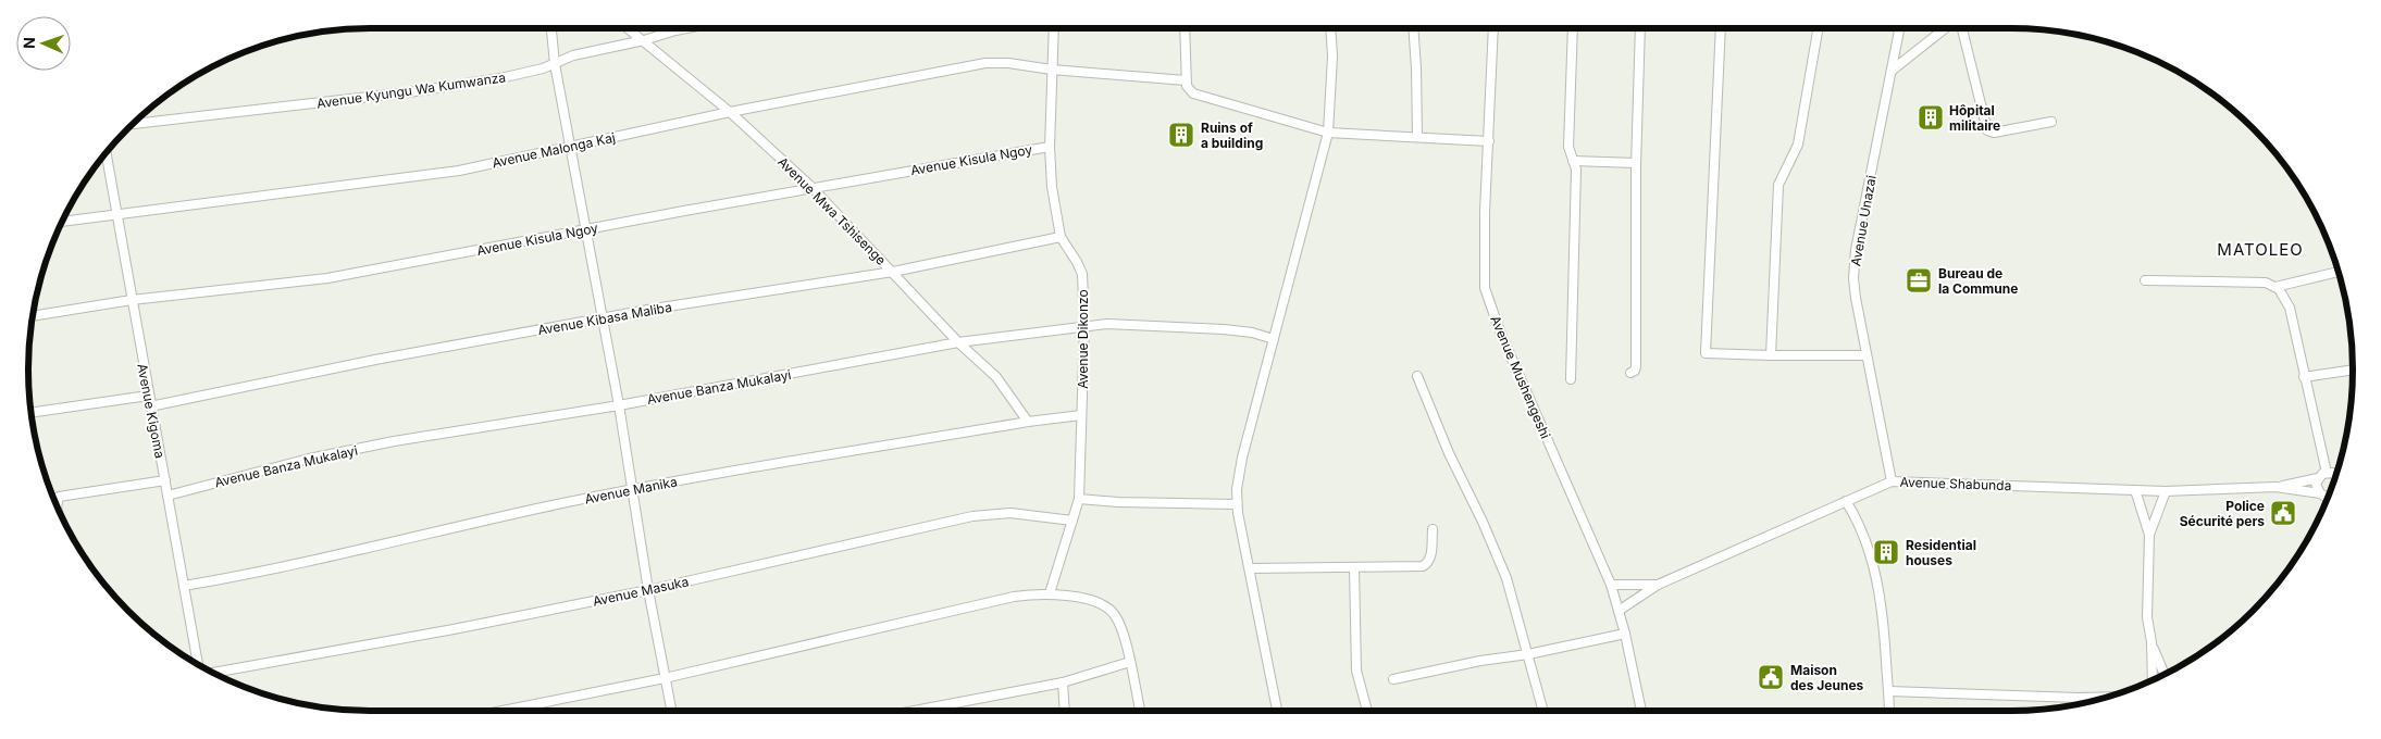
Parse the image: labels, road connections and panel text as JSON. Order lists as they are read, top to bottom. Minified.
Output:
{"streets":{"street":["Avenue Kyungu Wa Kumwanza","Avenue Malonga Kaj","Avenue Kisula Ngoy","Avenue Mwa Tshisenge","Avenue Unazai","Avenue Kibasa Maliba","Avenue Dikonzo","Avenue Mushengeshi","Avenue Banza Mukalayi","Avenue Kigoma","Avenue Shabunda","Avenue Manika","Avenue Masuka"]},"crossings":[["Avenue Kyungu Wa Kumwanza","Avenue Mwa Tshisenge"],["Avenue Malonga Kaj","Avenue Mwa Tshisenge"],["Avenue Malonga Kaj","Avenue Dikonzo"],["Avenue Malonga Kaj","Avenue Kigoma"],["Avenue Kisula Ngoy","Avenue Mwa Tshisenge"],["Avenue Kisula Ngoy","Avenue Dikonzo"],["Avenue Kisula Ngoy","Avenue Kigoma"],["Avenue Mwa Tshisenge","Avenue Kibasa Maliba"],["Avenue Mwa Tshisenge","Avenue Banza Mukalayi"],["Avenue Mwa Tshisenge","Avenue Manika"],["Avenue Unazai","Avenue Shabunda"],["Avenue Kibasa Maliba","Avenue Dikonzo"],["Avenue Kibasa Maliba","Avenue Kigoma"],["Avenue Dikonzo","Avenue Banza Mukalayi"],["Avenue Dikonzo","Avenue Manika"],["Avenue Dikonzo","Avenue Masuka"],["Avenue Banza Mukalayi","Avenue Kigoma"],["Avenue Kigoma","Avenue Manika"]],"districts":["MATOLEO"],"places":{"building":["Hôpital militaire","Ruins of a building","Residential houses"],"office":["Bureau de la Commune"],"public building":["Police Sécurité pers","Maison des Jeunes"]},"north":"left"}
